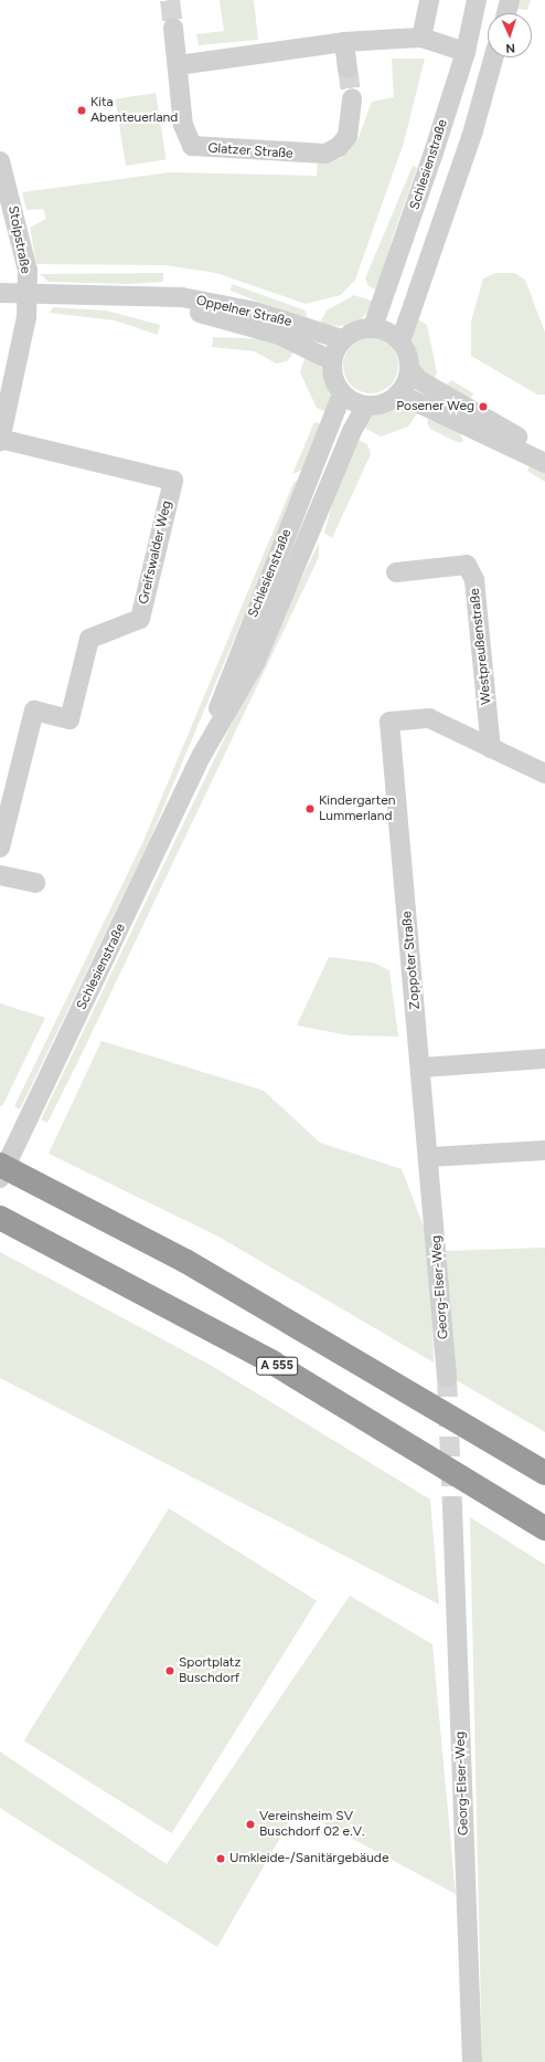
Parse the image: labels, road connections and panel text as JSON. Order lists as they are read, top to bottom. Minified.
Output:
{"streets":{"highway":["A 555"],"street":["Glatzer Straße","Schlesienstraße","Stolpstraße","Oppelner Straße","Greifswalder Weg","Westpreußenstraße","Zoppoter Straße","Georg-Elser-Weg"]},"crossings":[["Schlesienstraße","Oppelner Straße"],["Stolpstraße","Oppelner Straße"],["Stolpstraße","Greifswalder Weg"],["Westpreußenstraße","Zoppoter Straße"],["Zoppoter Straße","Georg-Elser-Weg"]],"places":["Kita Abenteuerland","Posener Weg","Kindergarten Lummerland","Sportplatz Buschdorf","Vereinsheim SV Buschdorf 02 e.V.","Umkleide-/Sanitärgebäude"],"north":"bottom"}
